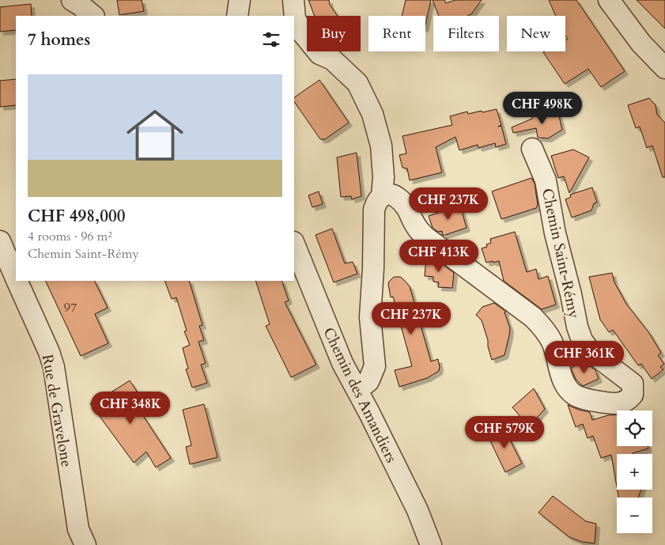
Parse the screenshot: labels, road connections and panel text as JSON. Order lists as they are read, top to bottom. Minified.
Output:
{"streets":{"street":["Chemin Saint-Rémy","Chemin des Amandiers","Rue de Gravelone"]},"house_numbers":["97"],"page":{"chip":["Buy","Rent","Filters","New"],"heading":"7 homes","list":[{"name":"CHF 498,000","note":"4 rooms · 96 m² · Chemin Saint-Rémy"}],"price":["CHF 498K","CHF 237K","CHF 413K","CHF 237K","CHF 361K","CHF 348K","CHF 579K"],"map_buttons":["+","−"]}}
